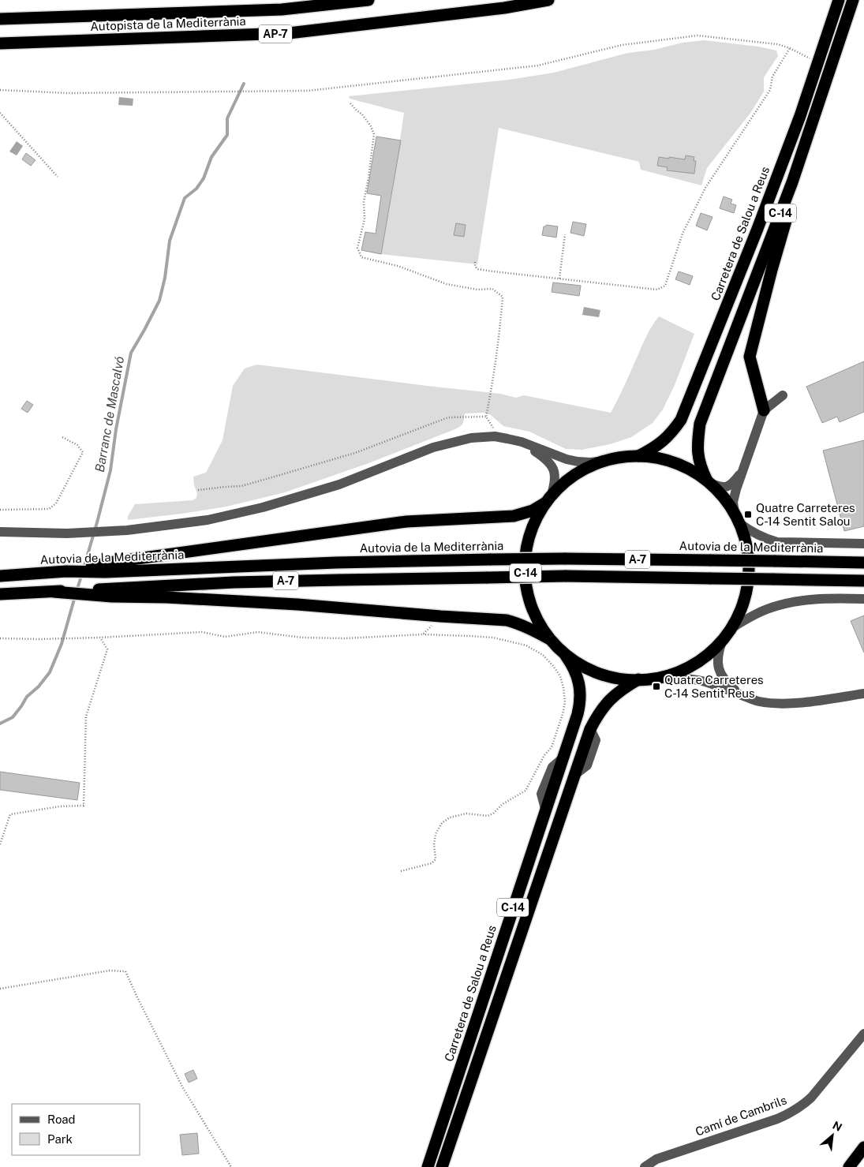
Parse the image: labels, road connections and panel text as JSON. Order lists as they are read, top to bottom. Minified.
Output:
{"streets":{"highway":["Autopista de la Mediterrània","AP-7","C-14","Carretera de Salou a Reus","Autovia de la Mediterrània","A-7"],"street":["Camí de Cambrils"]},"crossings":[["C-14","Carretera de Salou a Reus"]],"water":["Barranc de Mascalvó"],"places":{"transit":["Quatre Carreteres C-14 Sentit Salou","Quatre Carreteres C-14 Sentit Reus"]},"legend":["Road","Park"],"north":"top right"}
